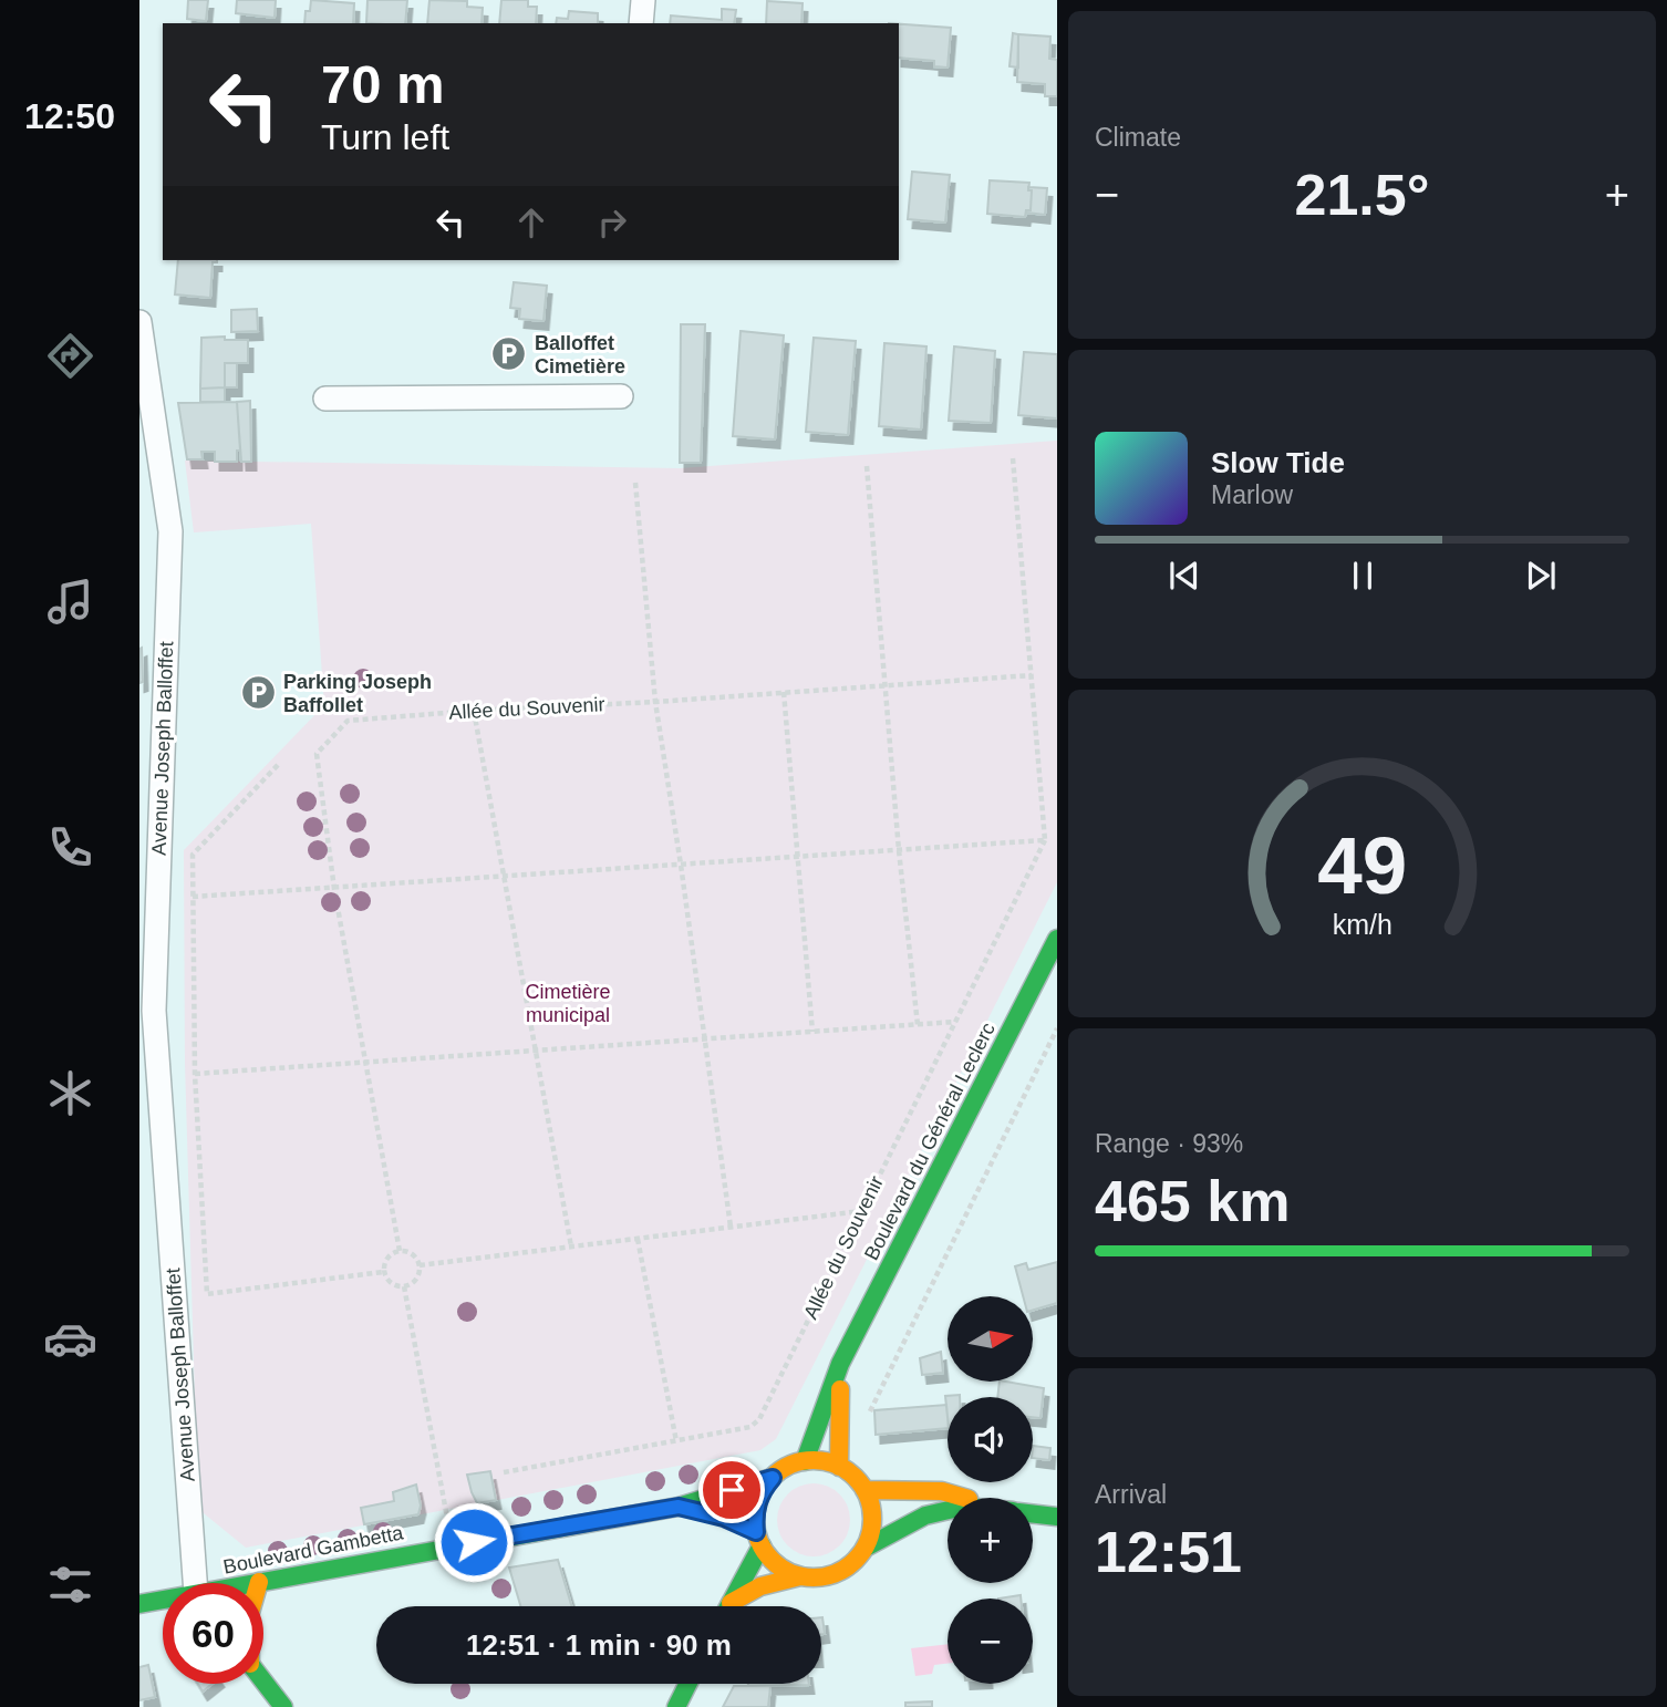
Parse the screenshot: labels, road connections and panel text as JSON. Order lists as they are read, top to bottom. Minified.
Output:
{"streets":{"main road":["Boulevard du Général Leclerc","Boulevard Gambetta"],"street":["Avenue Joseph Balloffet"],"path":["Allée du Souvenir"]},"crossings":[["Boulevard du Général Leclerc","Boulevard Gambetta"]],"parks":["Cimetière municipal"],"places":{"parking":["Balloffet Cimetière","Parking Joseph Baffollet"]},"north":"right","page":{"tabs":"12:50","tile":["Climate",["Range · 93%","465 km"],["Arrival","12:51"]],"turn":["70 m","Turn left"],"heat":["−","21.5°","+"],"song":["Slow Tide","Marlow"],"map_buttons":["+","−"],"limit":"60","trip":"12:51 · 1 min · 90 m","gauge":["49","km/h"]}}
